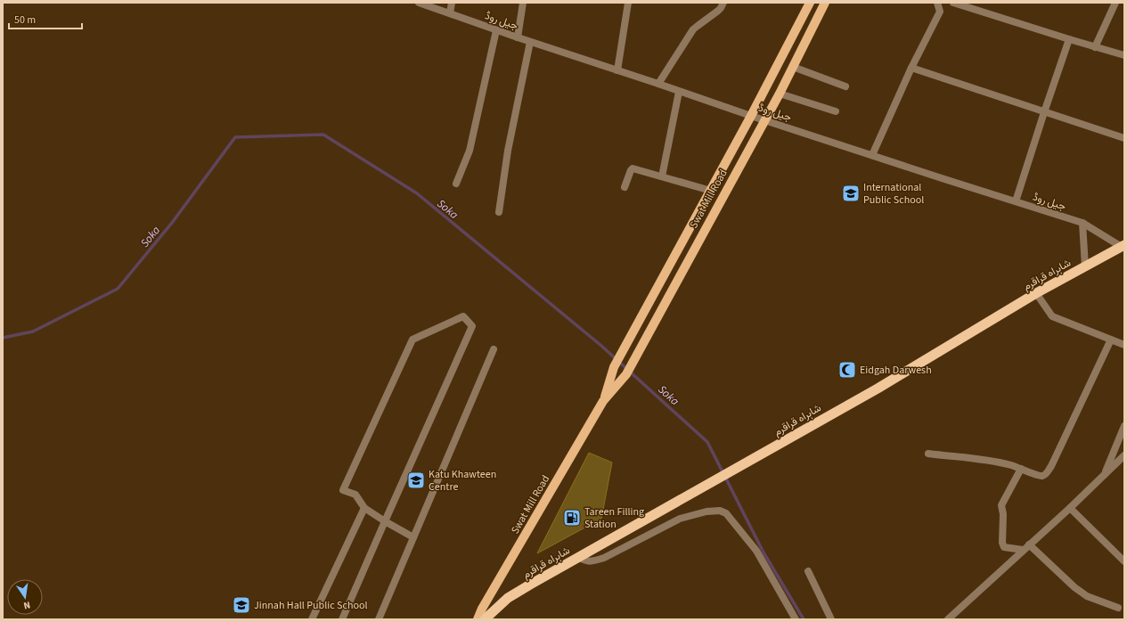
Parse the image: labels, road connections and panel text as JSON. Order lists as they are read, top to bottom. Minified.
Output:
{"streets":{"highway":["شاہراہ قراقرم"],"main road":["Swat Mill Road"],"street":["جیل روڈ"]},"crossings":[["جیل روڈ","Swat Mill Road"],["جیل روڈ","شاہراہ قراقرم"]],"water":["Soka"],"places":{"school or university":["International Public School","Katu Khawteen Centre","Jinnah Hall Public School"],"mosque":["Eidgah Darwesh"],"fuel station":["Tareen Filling Station"]},"scale_bar":"50 m","north":"bottom"}
